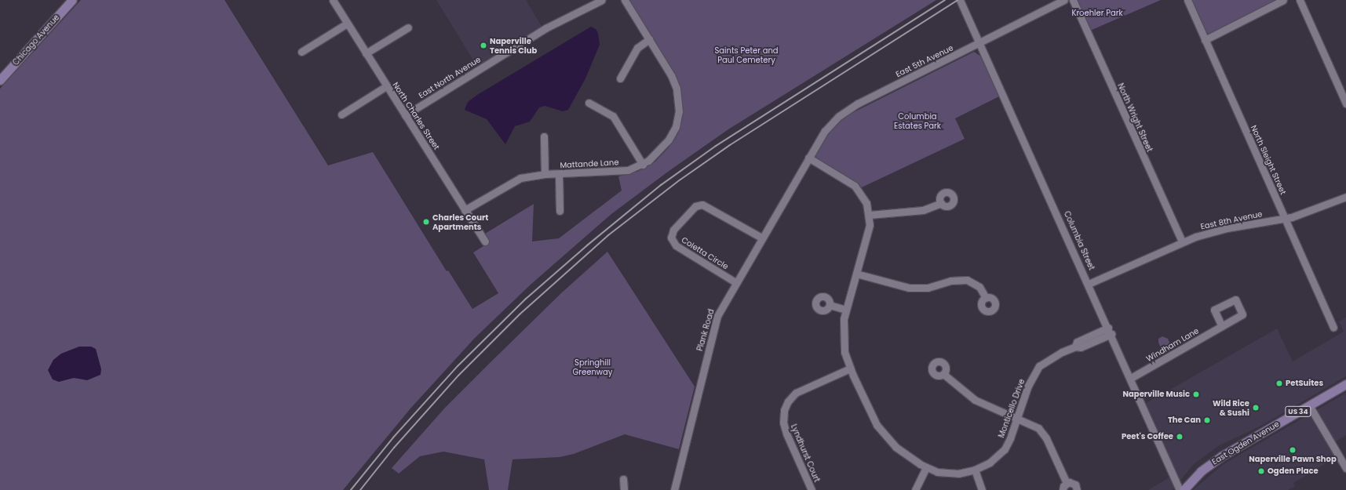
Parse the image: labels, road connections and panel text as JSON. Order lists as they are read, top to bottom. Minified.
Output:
{"streets":{"main road":["Chicago Avenue","US 34","East Ogden Avenue"],"street":["East 5th Avenue","East North Avenue","North Charles Street","North Wright Street","North Sleight Street","Mattande Lane","East 8th Avenue","Columbia Street","Coletta Circle","Plank Road","Windham Lane","Monticello Drive","Lyndhurst Court"]},"crossings":[["East 5th Avenue","Columbia Street"],["East 5th Avenue","Plank Road"],["East 5th Avenue","Monticello Drive"],["East North Avenue","North Charles Street"],["North Charles Street","Mattande Lane"],["North Wright Street","East 8th Avenue"],["North Sleight Street","East 8th Avenue"],["East 8th Avenue","Columbia Street"],["Columbia Street","Windham Lane"],["Columbia Street","Monticello Drive"],["Coletta Circle","Plank Road"],["Plank Road","Monticello Drive"],["Monticello Drive","Lyndhurst Court"]],"parks":["Kroehler Park","Saints Peter and Paul Cemetery","Columbia Estates Park","Springhill Greenway"],"places":["Naperville Tennis Club","Charles Court Apartments","PetSuites","Naperville Music","Wild Rice & Sushi","The Can","Peet's Coffee","Naperville Pawn Shop","Ogden Place"]}
